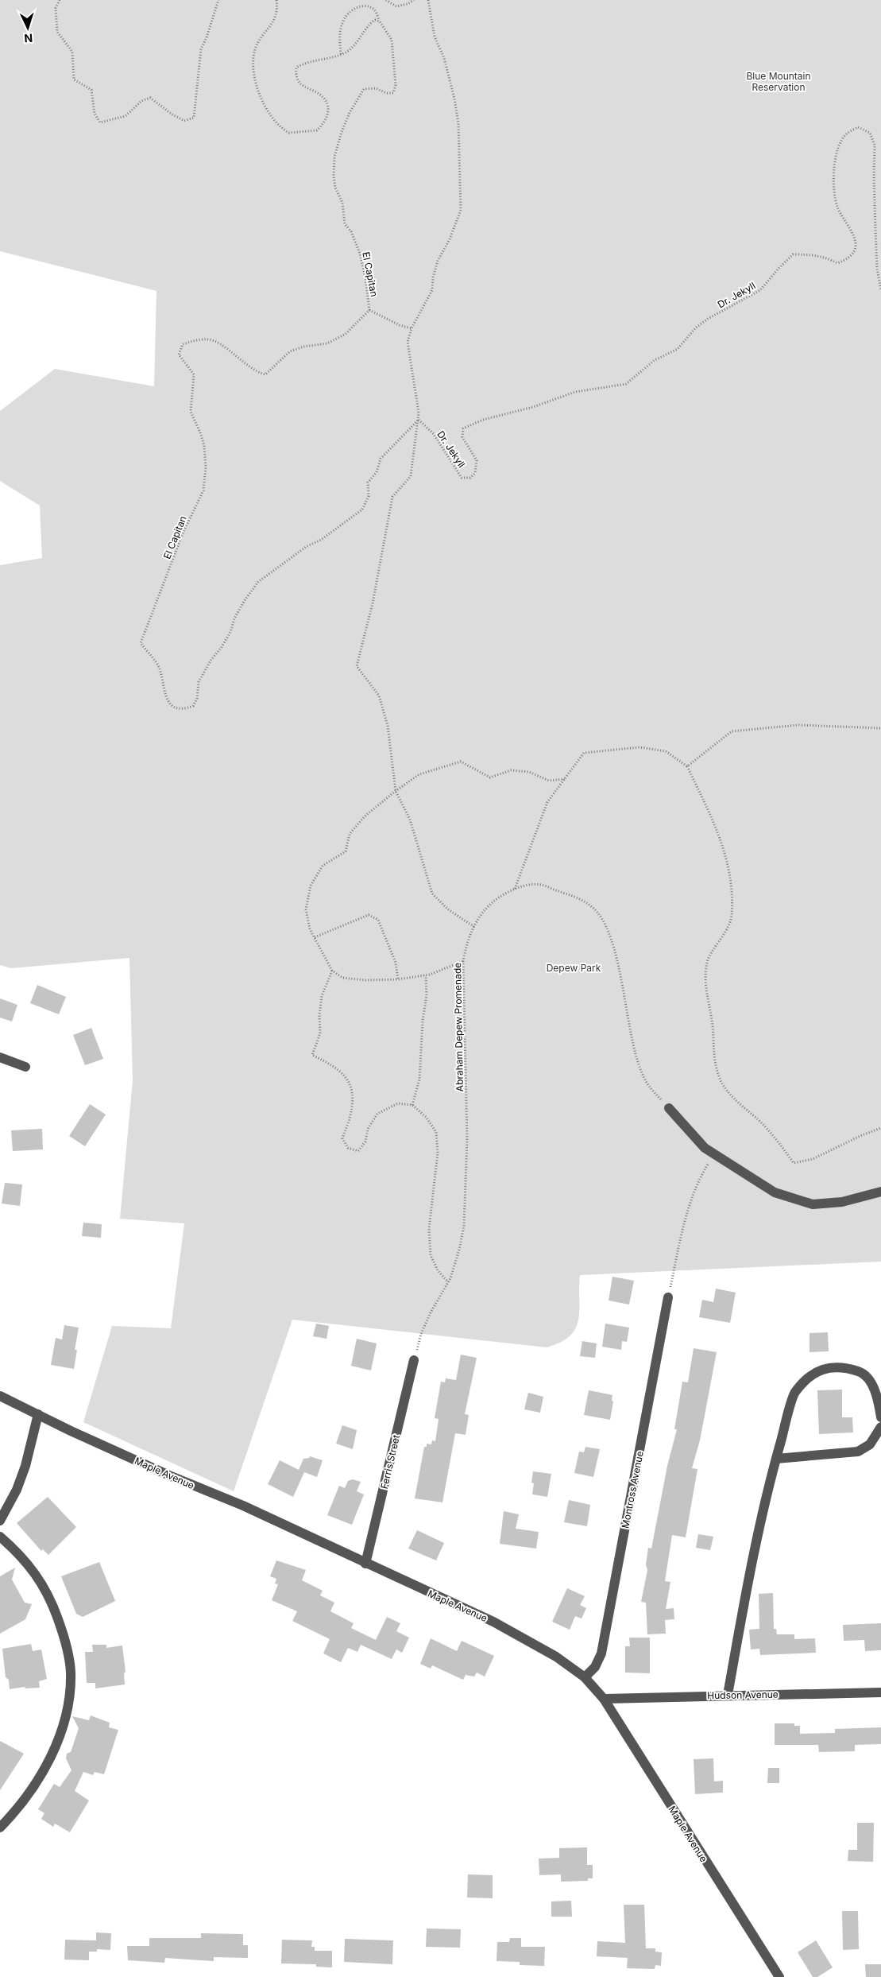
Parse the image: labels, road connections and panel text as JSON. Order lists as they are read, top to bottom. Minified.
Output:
{"streets":{"street":["Ferris Street","Maple Avenue","Montross Avenue","Hudson Avenue"],"path":["El Capitan","Dr. Jekyll","Abraham Depew Promenade"]},"crossings":[["El Capitan","Dr. Jekyll"],["Abraham Depew Promenade","Ferris Street"],["Ferris Street","Maple Avenue"],["Maple Avenue","Montross Avenue"],["Maple Avenue","Hudson Avenue"]],"parks":["Blue Mountain Reservation","Depew Park"],"north":"bottom"}
